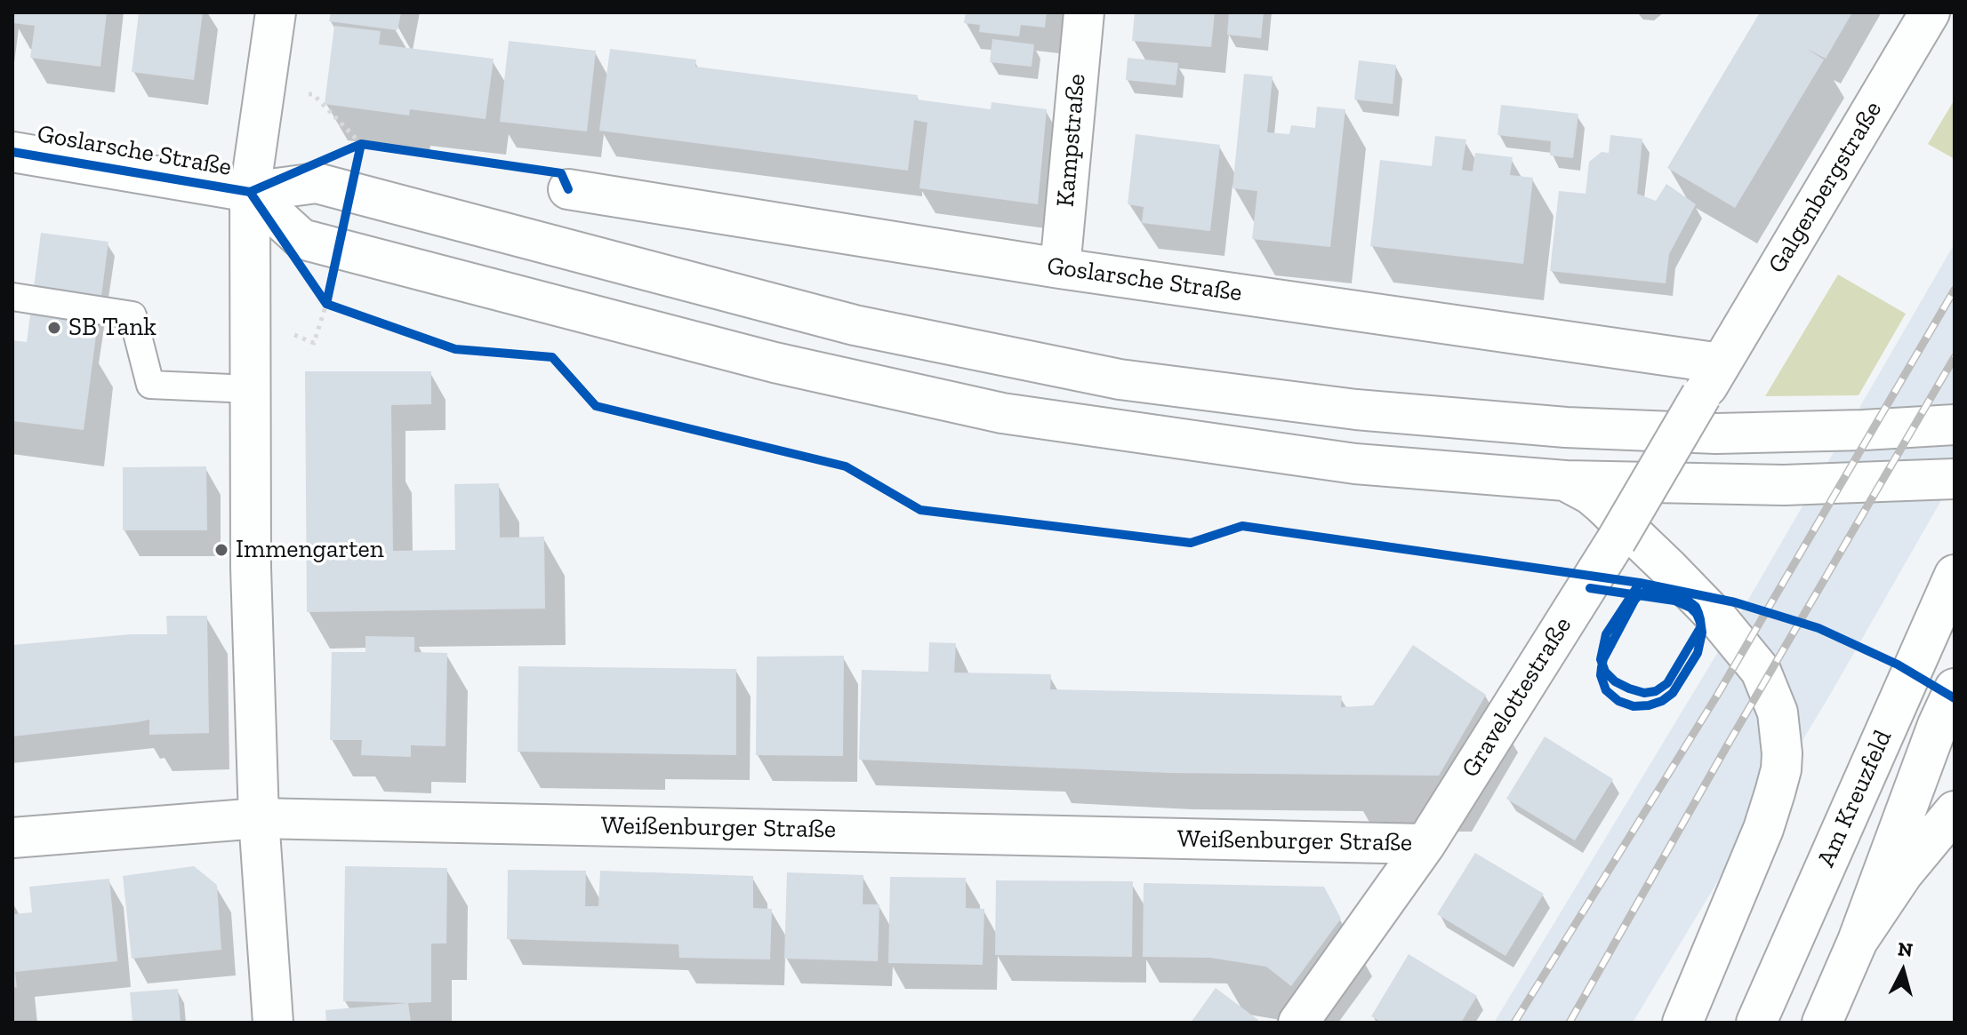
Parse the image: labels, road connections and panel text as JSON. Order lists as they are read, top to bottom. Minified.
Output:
{"streets":{"main road":["Kampstraße","Goslarsche Straße","Galgenbergstraße","Gravelottestraße","Am Kreuzfeld","Weißenburger Straße"]},"crossings":[["Kampstraße","Goslarsche Straße"],["Goslarsche Straße","Galgenbergstraße"],["Goslarsche Straße","Gravelottestraße"],["Galgenbergstraße","Gravelottestraße"],["Gravelottestraße","Weißenburger Straße"]],"places":["SB Tank","Immengarten"],"north":"top"}
